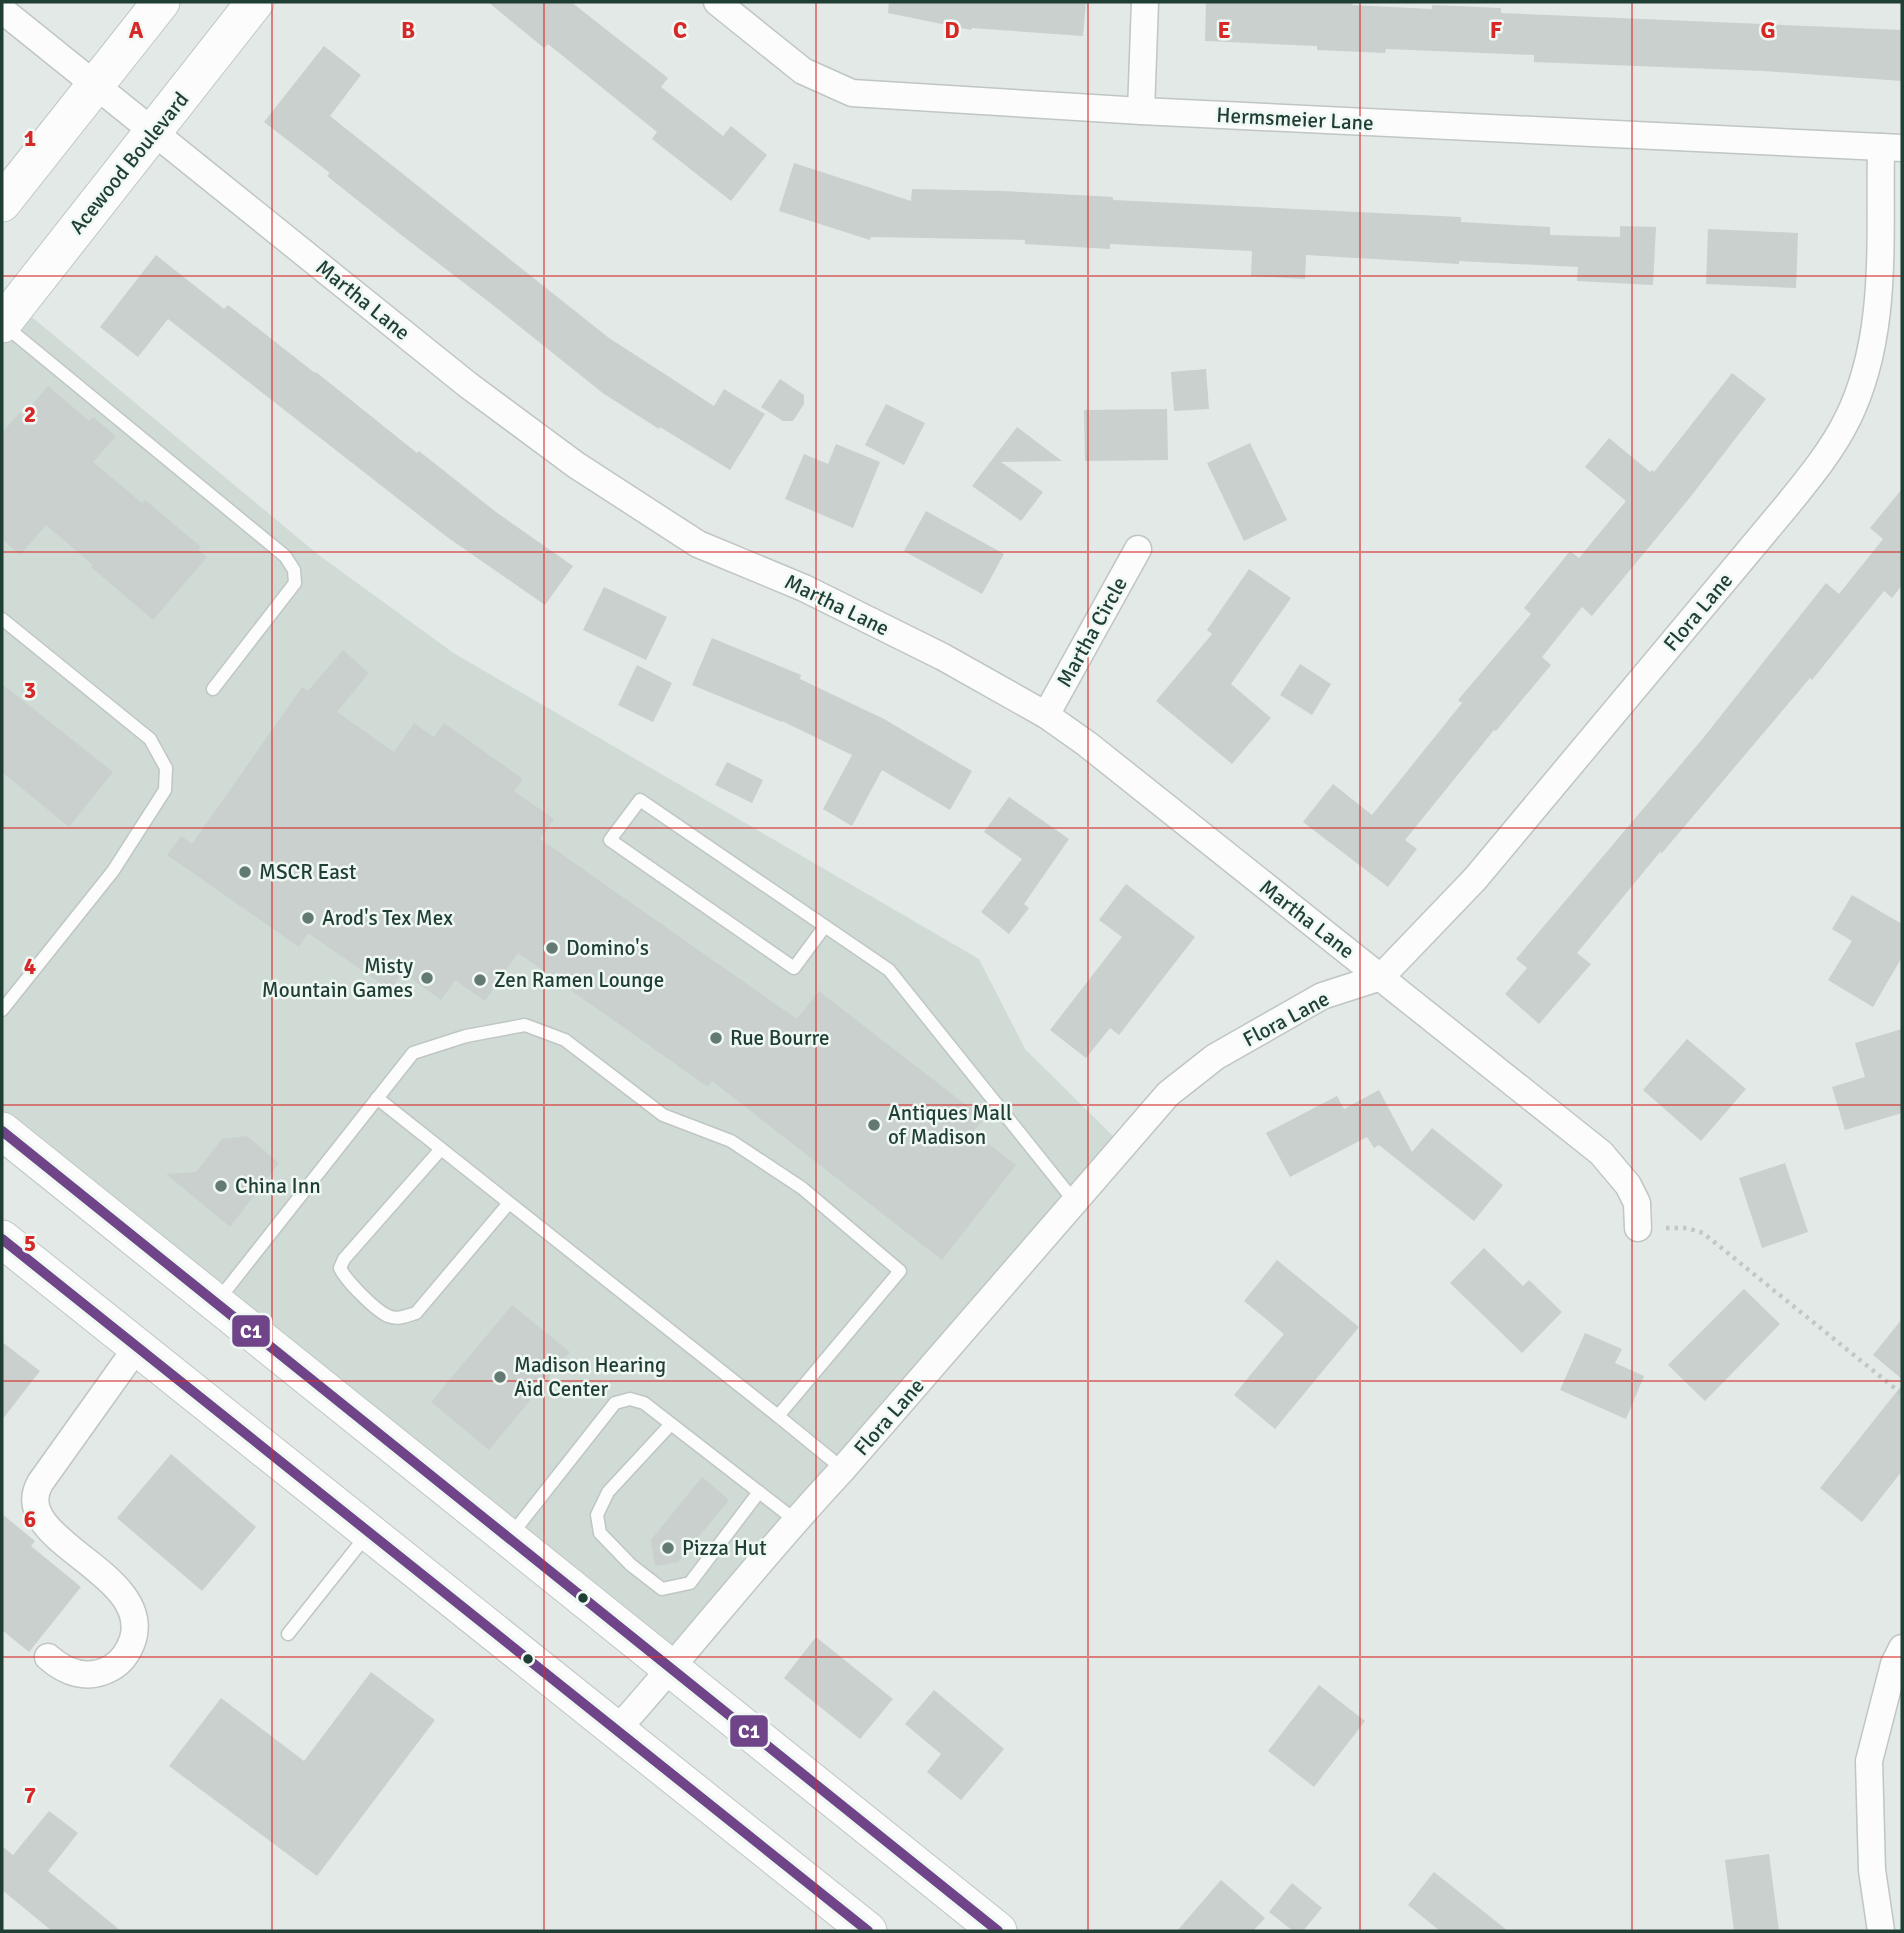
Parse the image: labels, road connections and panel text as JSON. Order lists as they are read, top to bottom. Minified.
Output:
{"streets":{"main road":["Acewood Boulevard"],"street":["Hermsmeier Lane","Martha Lane","Flora Lane","Martha Circle"]},"crossings":[["Hermsmeier Lane","Flora Lane"],["Acewood Boulevard","Martha Lane"],["Martha Lane","Flora Lane"],["Martha Lane","Martha Circle"]],"places":["MSCR East","Arod's Tex Mex","Domino's","Misty Mountain Games","Zen Ramen Lounge","Rue Bourre","Antiques Mall of Madison","China Inn","Madison Hearing Aid Center","Pizza Hut"],"lines":["transit line C1"],"grid":{"columns":["A","B","C","D","E","F","G"],"rows":["1","2","3","4","5","6","7"]}}
